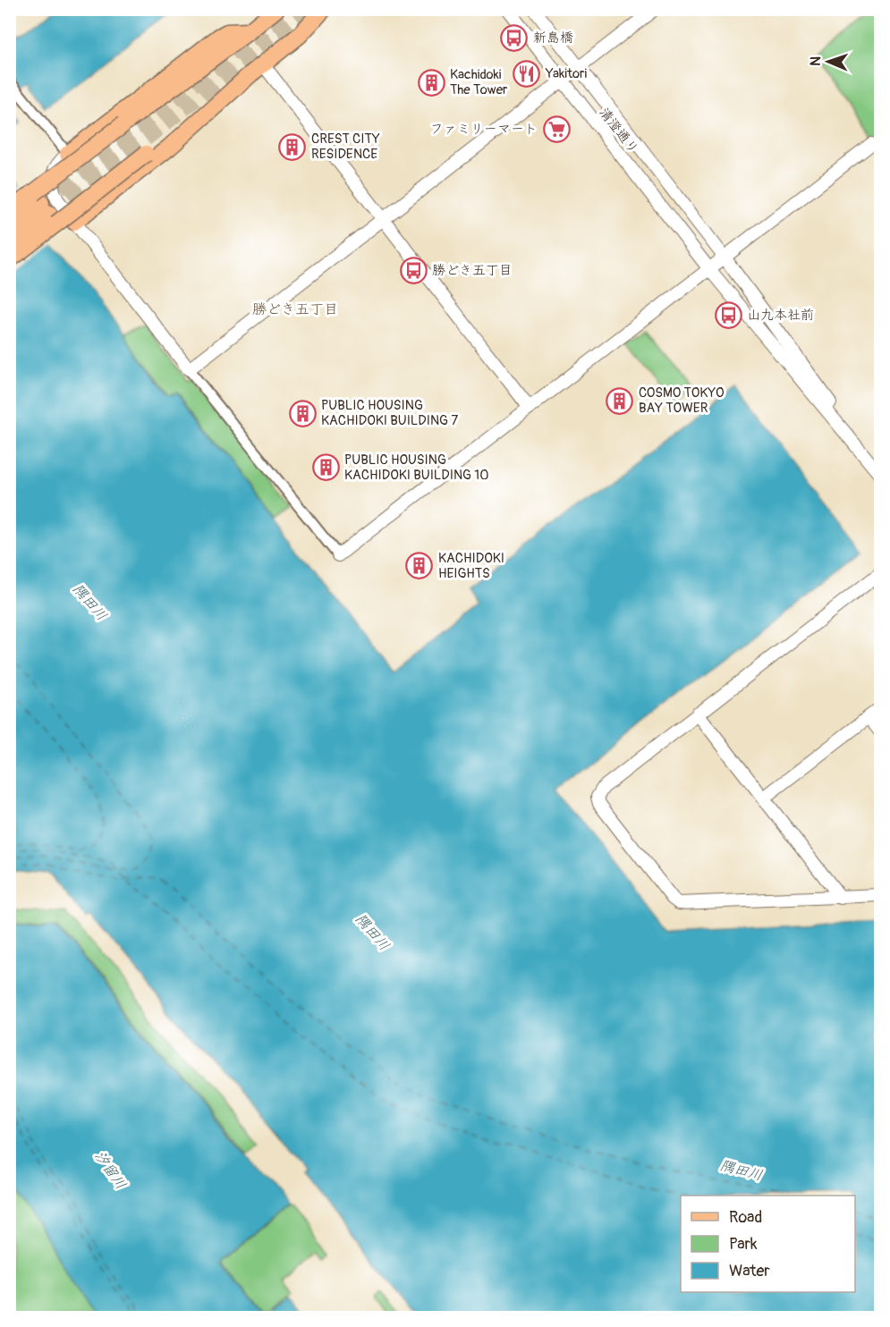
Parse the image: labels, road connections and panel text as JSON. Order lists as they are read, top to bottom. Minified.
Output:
{"streets":{"street":["清澄通り"]},"districts":["勝どき五丁目"],"water":["隅田川","汐留川"],"places":{"bus stop":["新島橋","勝どき五丁目","山九本社前"],"restaurant":["Yakitori"],"building":["Kachidoki The Tower","CREST CITY RESIDENCE","COSMO TOKYO BAY TOWER","PUBLIC HOUSING KACHIDOKI BUILDING 7","PUBLIC HOUSING KACHIDOKI BUILDING 10","KACHIDOKI HEIGHTS"],"supermarket":["ファミリーマート"]},"legend":["Road","Park","Water"],"north":"left"}
